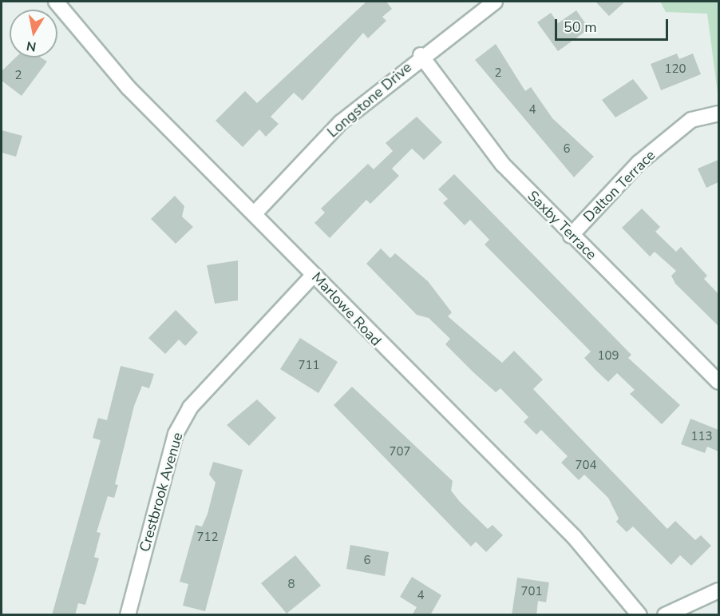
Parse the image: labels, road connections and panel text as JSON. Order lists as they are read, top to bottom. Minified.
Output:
{"streets":{"street":["Longstone Drive","Dalton Terrace","Saxby Terrace","Marlowe Road","Crestbrook Avenue"]},"crossings":[["Longstone Drive","Saxby Terrace"],["Longstone Drive","Marlowe Road"],["Dalton Terrace","Saxby Terrace"],["Marlowe Road","Crestbrook Avenue"]],"house_numbers":["120","2","2","4","6","109","711","113","707","704","712","6","8","701","4"],"scale_bar":"50 m","north":"bottom"}
